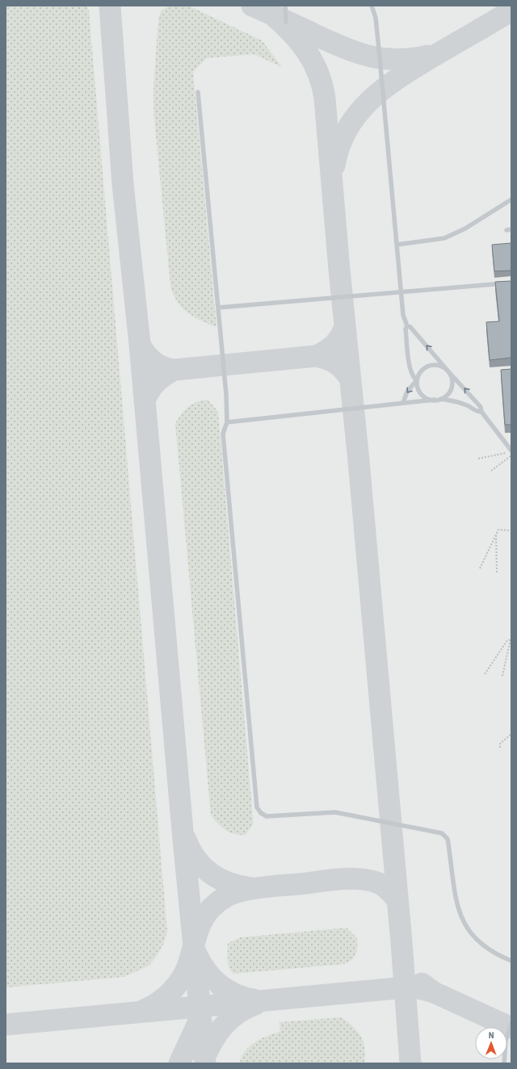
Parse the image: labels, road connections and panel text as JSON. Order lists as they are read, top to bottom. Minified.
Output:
{"north":"top"}
